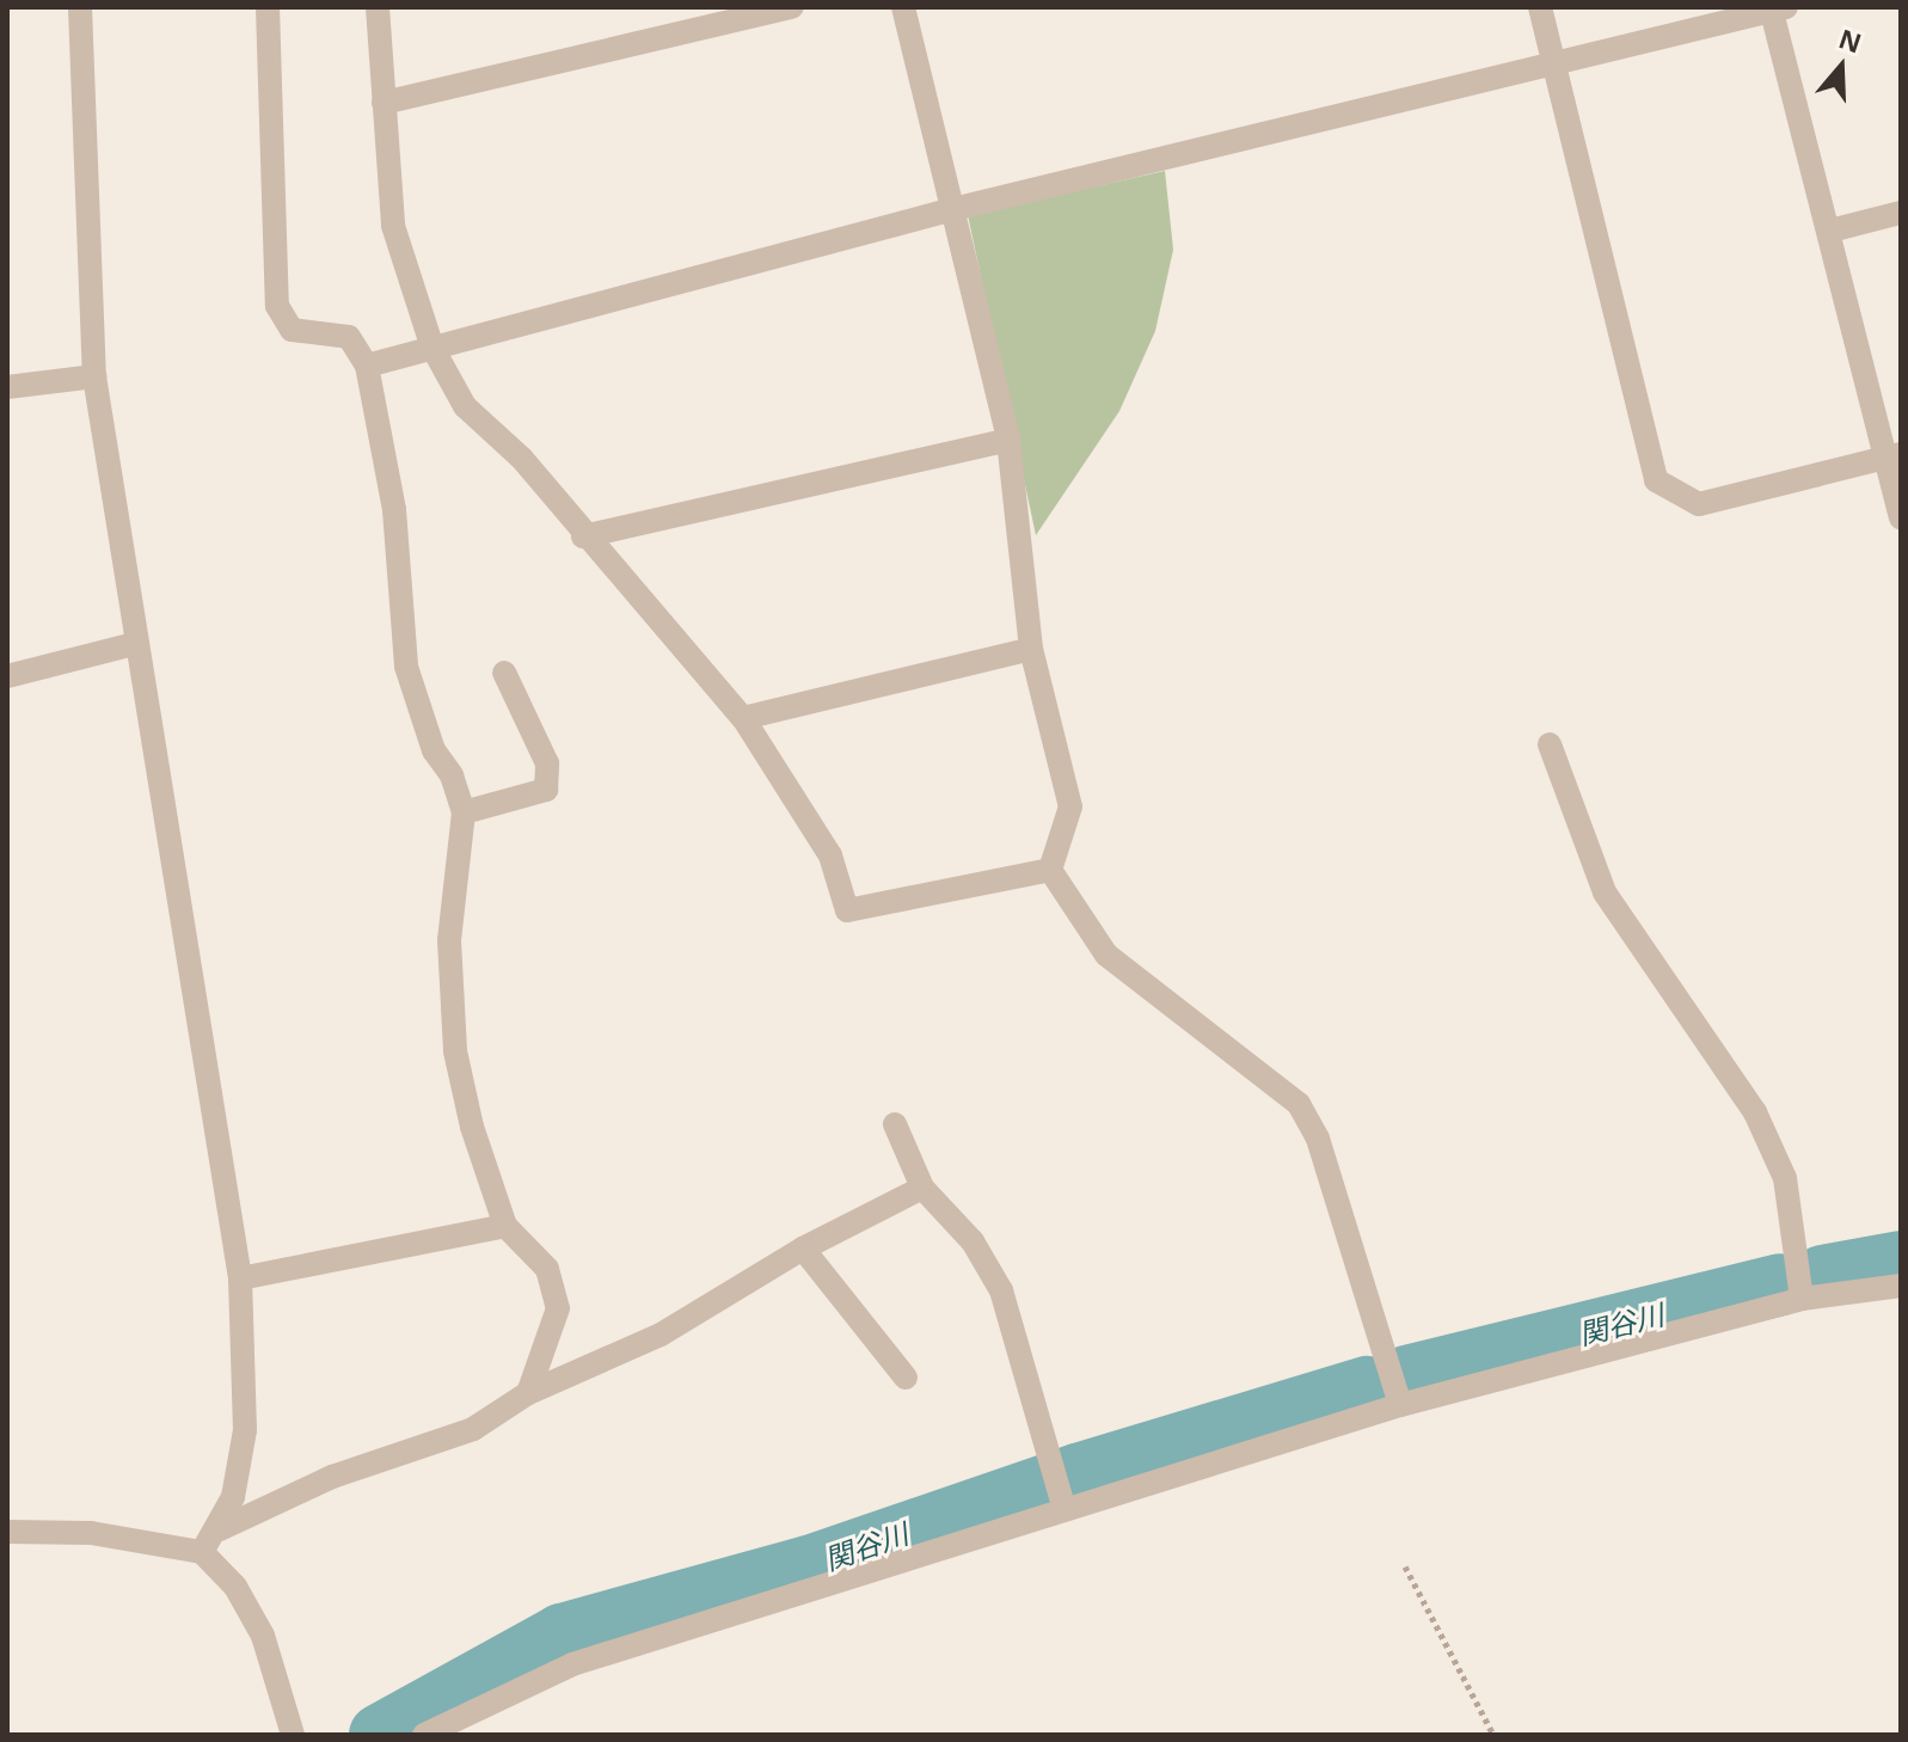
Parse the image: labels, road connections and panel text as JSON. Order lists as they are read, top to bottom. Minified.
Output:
{"water":["関谷川"],"north":"top"}
